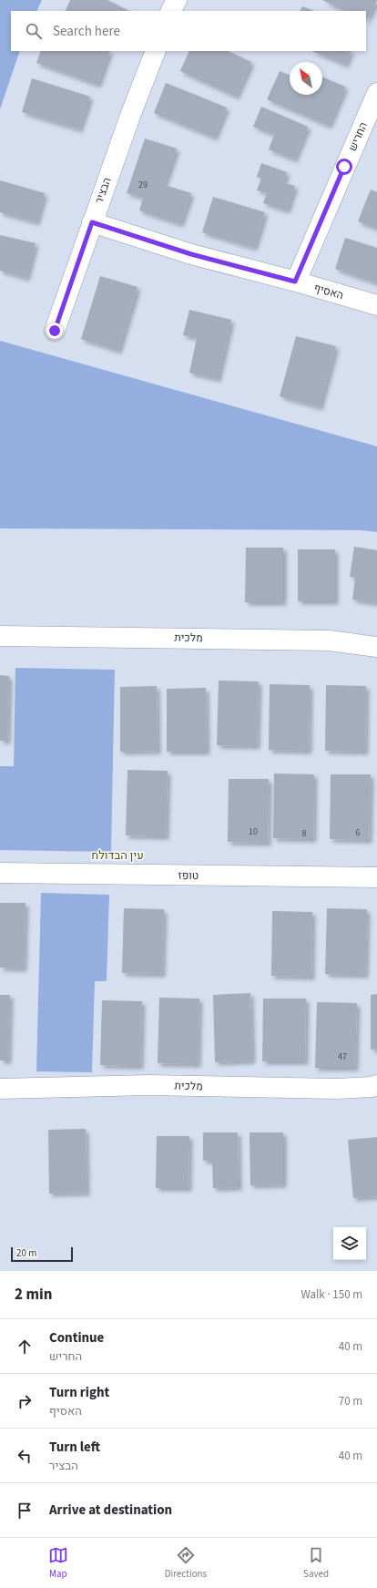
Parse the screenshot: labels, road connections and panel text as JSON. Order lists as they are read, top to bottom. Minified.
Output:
{"streets":{"street":["החריש","הבציר","האסיף","מלכית","טופז"]},"crossings":[["החריש","האסיף"],["הבציר","האסיף"]],"districts":["עין הבדולח"],"house_numbers":["29","10","6","8","47"],"scale_bar":"20 m","north":"top left","page":{"search":"Search here","scale":"20 m","heading":["2 min","Walk · 150 m"],"list":[["Continue","החריש","40 m"],["Turn right","האסיף","70 m"],["Turn left","הבציר","40 m"],"Arrive at destination"],"nav":["Map","Directions","Saved"]}}
